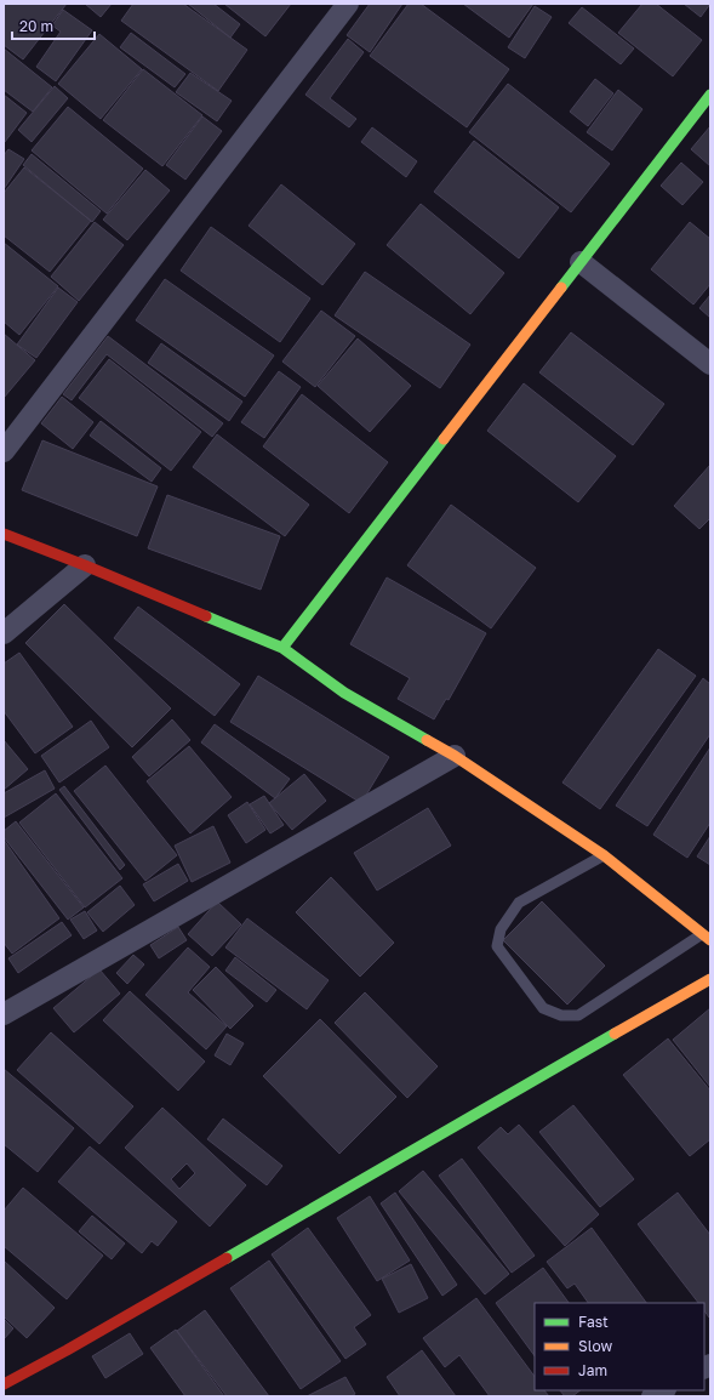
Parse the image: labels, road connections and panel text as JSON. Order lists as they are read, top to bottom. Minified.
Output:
{"legend":["Fast","Slow","Jam"],"scale_bar":"20 m"}
